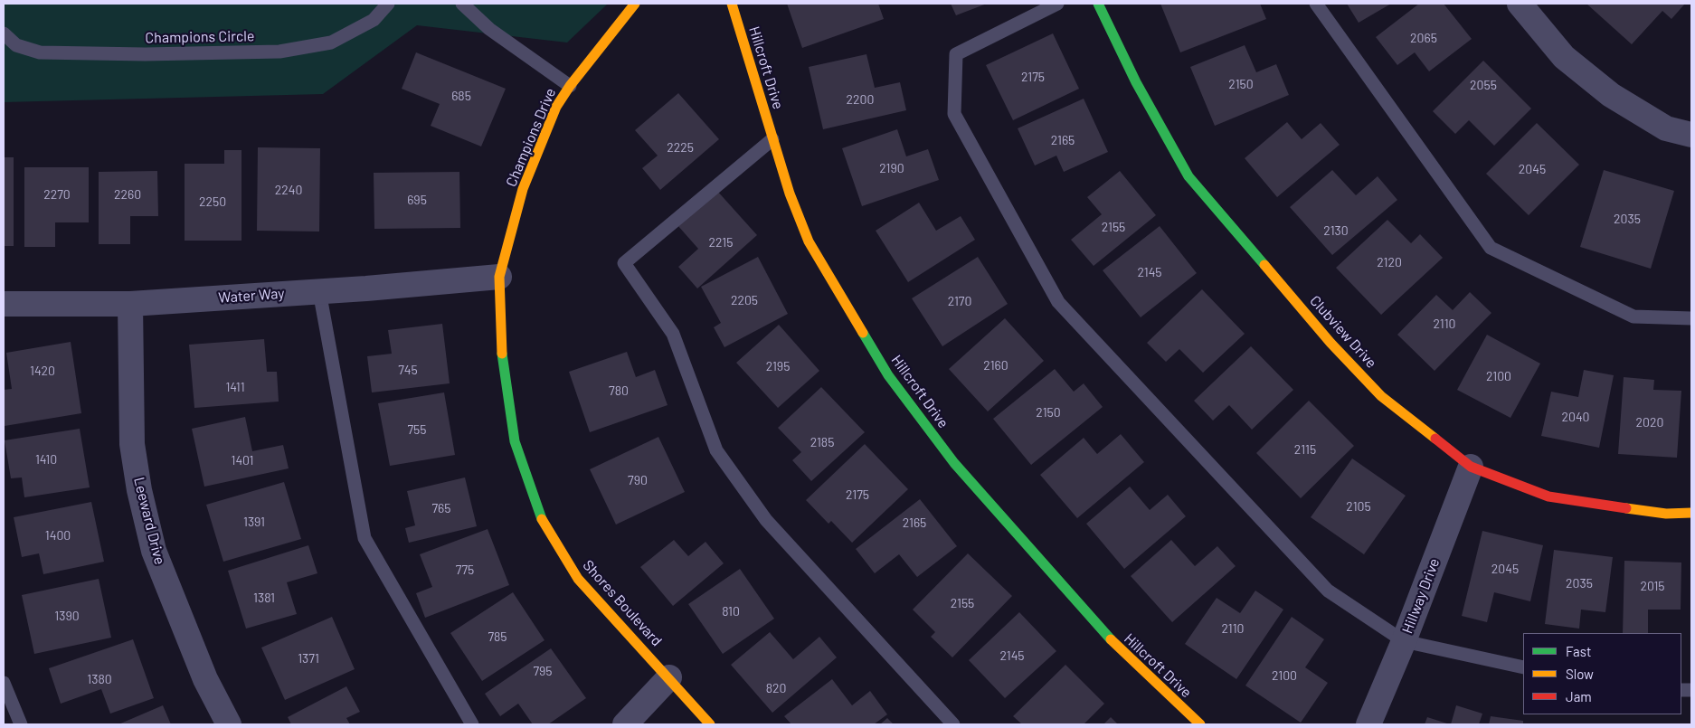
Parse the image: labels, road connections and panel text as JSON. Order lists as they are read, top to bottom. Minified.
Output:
{"streets":{"street":["Hillcroft Drive","Champions Drive","Water Way","Clubview Drive","Leeward Drive","Hillway Drive","Shores Boulevard"],"lane":["Champions Circle"]},"crossings":[["Champions Drive","Water Way"],["Champions Drive","Shores Boulevard"],["Water Way","Leeward Drive"],["Water Way","Shores Boulevard"],["Clubview Drive","Hillway Drive"]],"house_numbers":["2065","2175","2150","2055","685","2200","2165","2225","2190","2045","2240","2270","2260","695","2250","2035","2155","2130","2215","2120","2145","2205","2170","2110","2160","2195","745","1420","2100","1411","780","2150","2040","2020","755","2185","2115","1410","1401","790","2175","2105","765","1391","2165","1400","2045","775","2035","2015","1381","2155","810","1390","2110","785","2145","1371","795","2100","1380","820"],"legend":["Fast","Slow","Jam"]}
